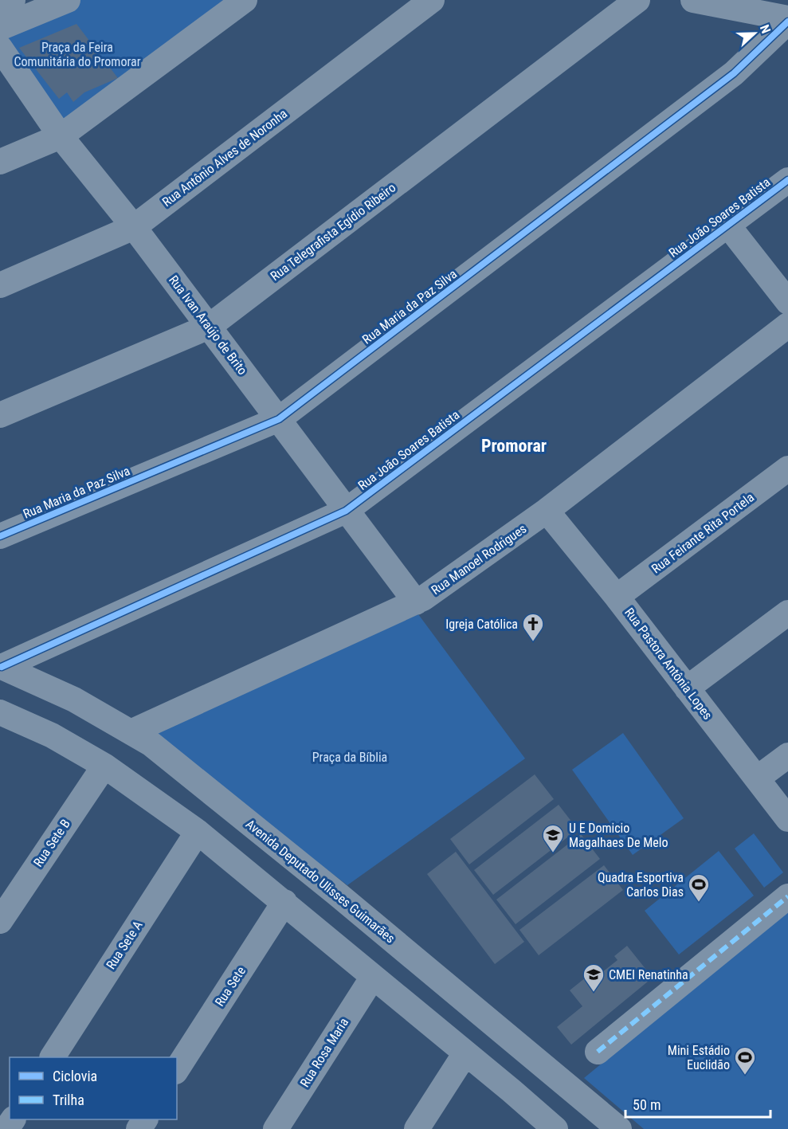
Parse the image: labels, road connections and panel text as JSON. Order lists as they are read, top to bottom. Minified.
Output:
{"streets":{"street":["Rua Antônio Alves de Noronha","Rua João Soares Batista","Rua Telegrafista Egídio Ribeiro","Rua Maria da Paz Silva","Rua Ivan Araújo de Brito","Rua Feirante Rita Portela","Rua Manoel Rodrigues","Rua Pastora Antônia Lopes","Rua Sete B","Avenida Deputado Ulisses Guimarães","Rua Sete A","Rua Sete","Rua Rosa Maria"]},"crossings":[["Rua Antônio Alves de Noronha","Rua Ivan Araújo de Brito"],["Rua João Soares Batista","Rua Ivan Araújo de Brito"],["Rua João Soares Batista","Avenida Deputado Ulisses Guimarães"],["Rua Telegrafista Egídio Ribeiro","Rua Ivan Araújo de Brito"],["Rua Maria da Paz Silva","Rua Ivan Araújo de Brito"],["Rua Ivan Araújo de Brito","Rua Manoel Rodrigues"],["Rua Feirante Rita Portela","Rua Pastora Antônia Lopes"],["Rua Manoel Rodrigues","Rua Pastora Antônia Lopes"],["Rua Manoel Rodrigues","Avenida Deputado Ulisses Guimarães"]],"districts":["Promorar"],"parks":["Praça da Feira Comunitária do Promorar","Praça da Bíblia"],"places":{"church":["Igreja Católica"],"school or university":["U E Domicio Magalhaes De Melo","CMEI Renatinha"],"sports":["Quadra Esportiva Carlos Dias","Mini Estádio Euclidão"]},"legend":["Ciclovia","Trilha"],"scale_bar":"50 m","north":"right"}
